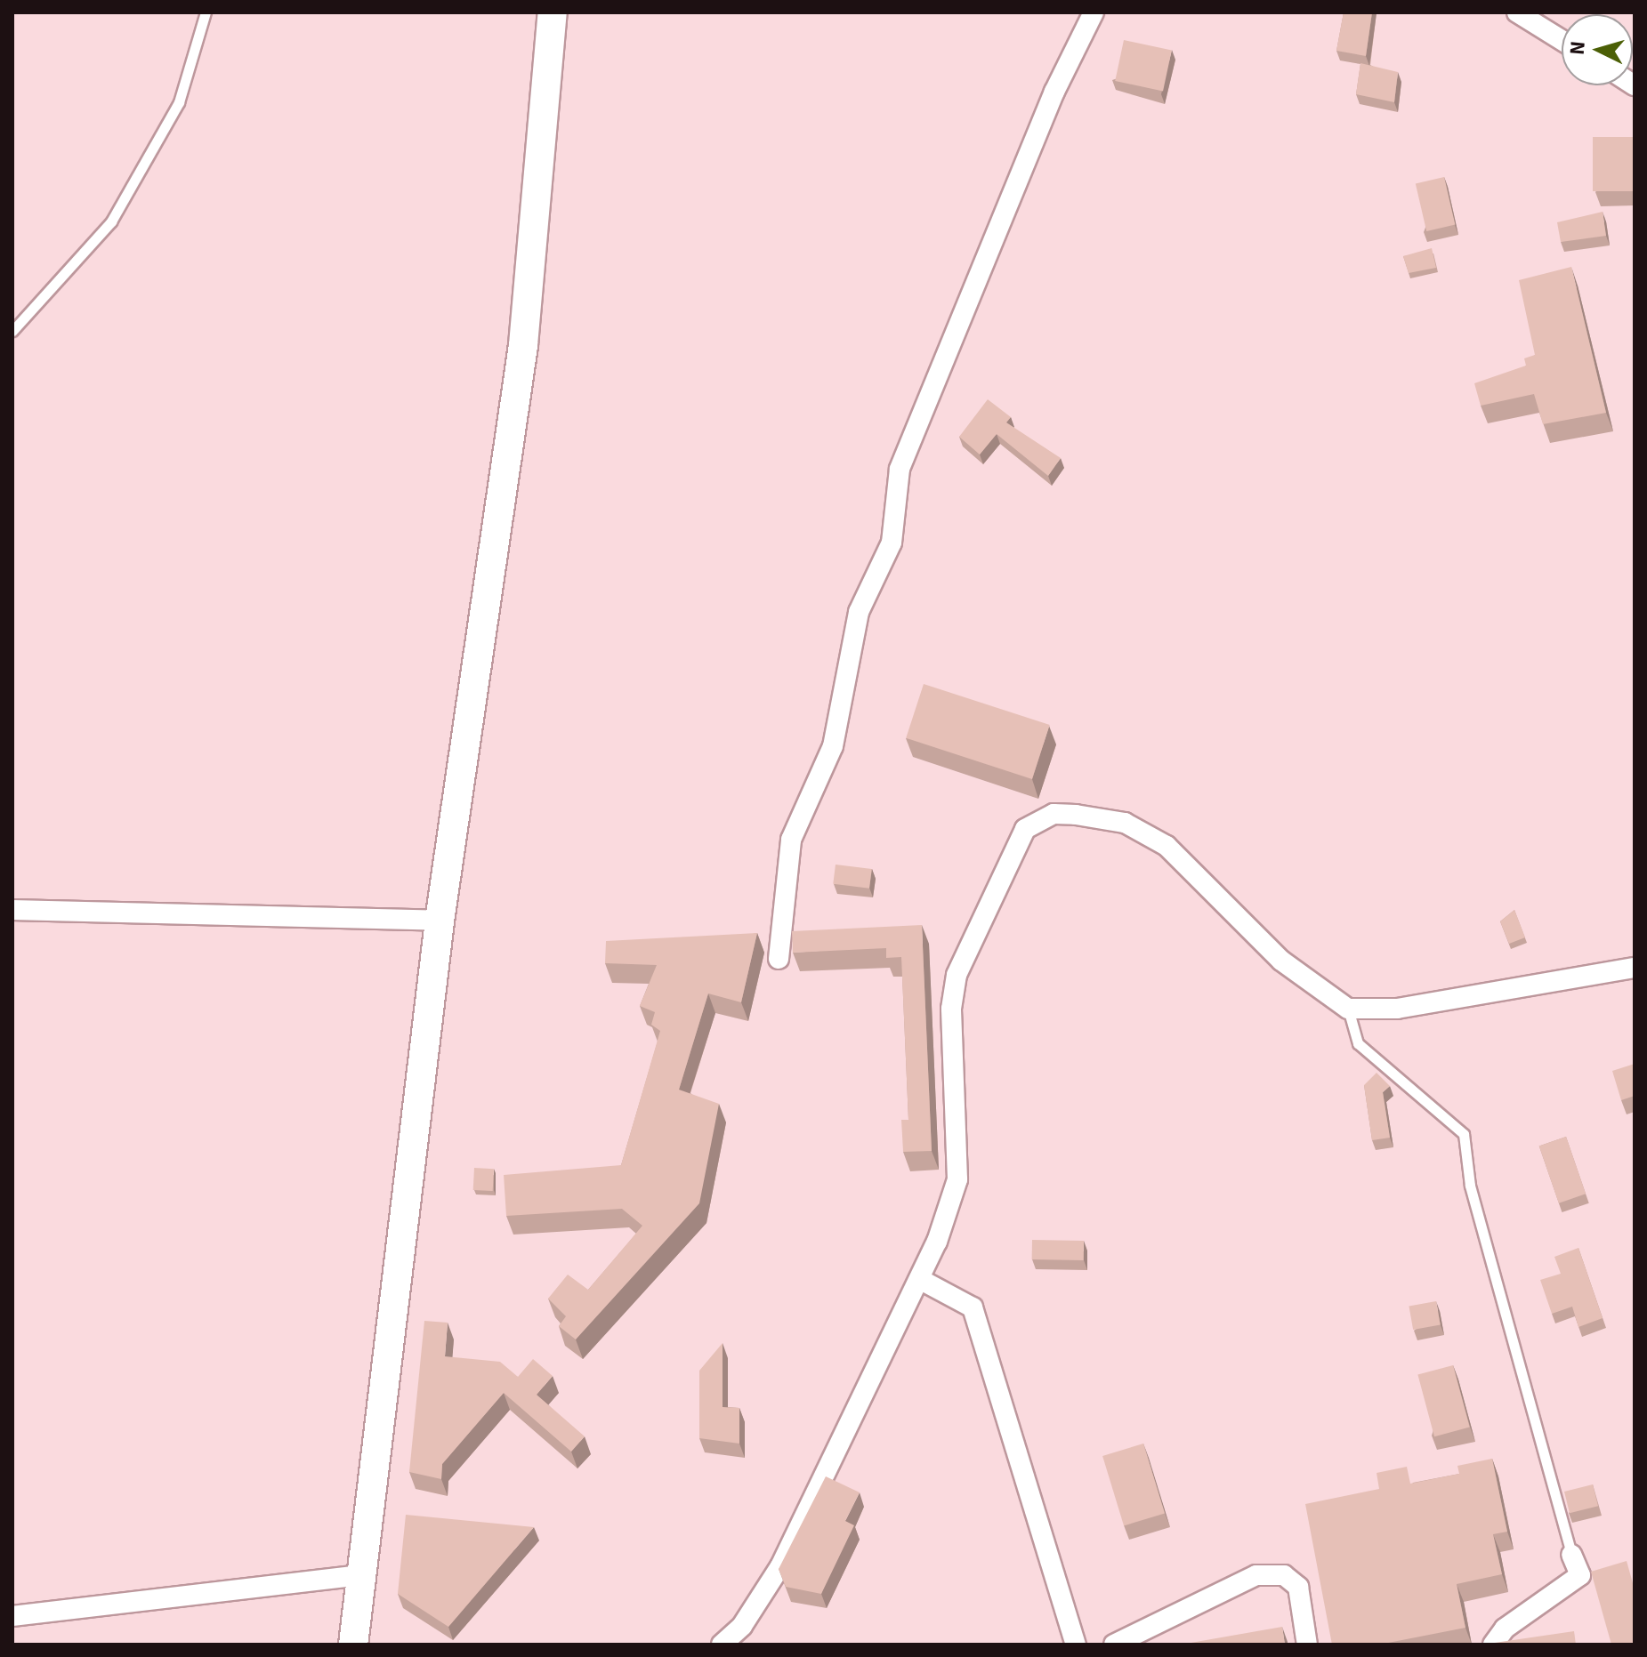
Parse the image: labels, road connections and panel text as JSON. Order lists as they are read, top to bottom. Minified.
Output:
{"north":"left"}
